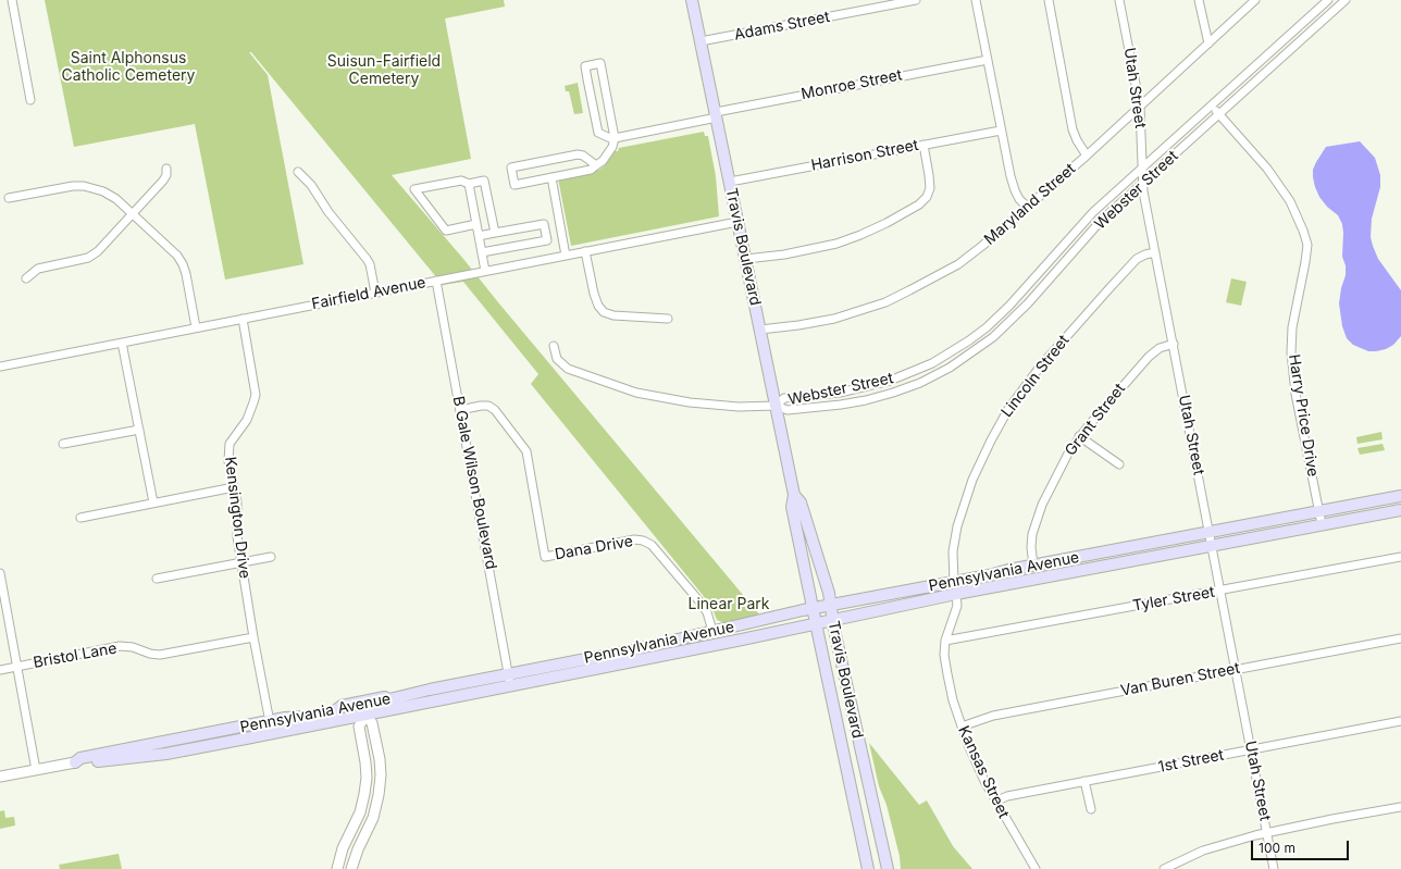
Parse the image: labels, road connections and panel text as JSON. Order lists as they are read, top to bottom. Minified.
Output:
{"streets":{"main road":["Travis Boulevard","Pennsylvania Avenue"],"street":["Adams Street","Monroe Street","Utah Street","Harrison Street","Webster Street","Maryland Street","Fairfield Avenue","Lincoln Street","Harry Price Drive","Grant Street","B Gale Wilson Boulevard","Kensington Drive","Dana Drive","Tyler Street","Bristol Lane","Van Buren Street","1st Street","Kansas Street"]},"crossings":[["Adams Street","Travis Boulevard"],["Monroe Street","Travis Boulevard"],["Utah Street","Webster Street"],["Utah Street","Maryland Street"],["Utah Street","Lincoln Street"],["Utah Street","Grant Street"],["Utah Street","Pennsylvania Avenue"],["Utah Street","Tyler Street"],["Utah Street","Van Buren Street"],["Utah Street","1st Street"],["Harrison Street","Travis Boulevard"],["Webster Street","Travis Boulevard"],["Webster Street","Harry Price Drive"],["Maryland Street","Travis Boulevard"],["Travis Boulevard","Fairfield Avenue"],["Travis Boulevard","Pennsylvania Avenue"],["Fairfield Avenue","B Gale Wilson Boulevard"],["Fairfield Avenue","Kensington Drive"],["Lincoln Street","Pennsylvania Avenue"],["Harry Price Drive","Pennsylvania Avenue"],["Grant Street","Pennsylvania Avenue"],["B Gale Wilson Boulevard","Dana Drive"],["B Gale Wilson Boulevard","Pennsylvania Avenue"],["Kensington Drive","Pennsylvania Avenue"],["Kensington Drive","Bristol Lane"],["Dana Drive","Pennsylvania Avenue"],["Pennsylvania Avenue","Kansas Street"],["Tyler Street","Kansas Street"],["Van Buren Street","Kansas Street"],["1st Street","Kansas Street"]],"parks":["Saint Alphonsus Catholic Cemetery","Suisun-Fairfield Cemetery","Linear Park"],"scale_bar":"100 m"}
